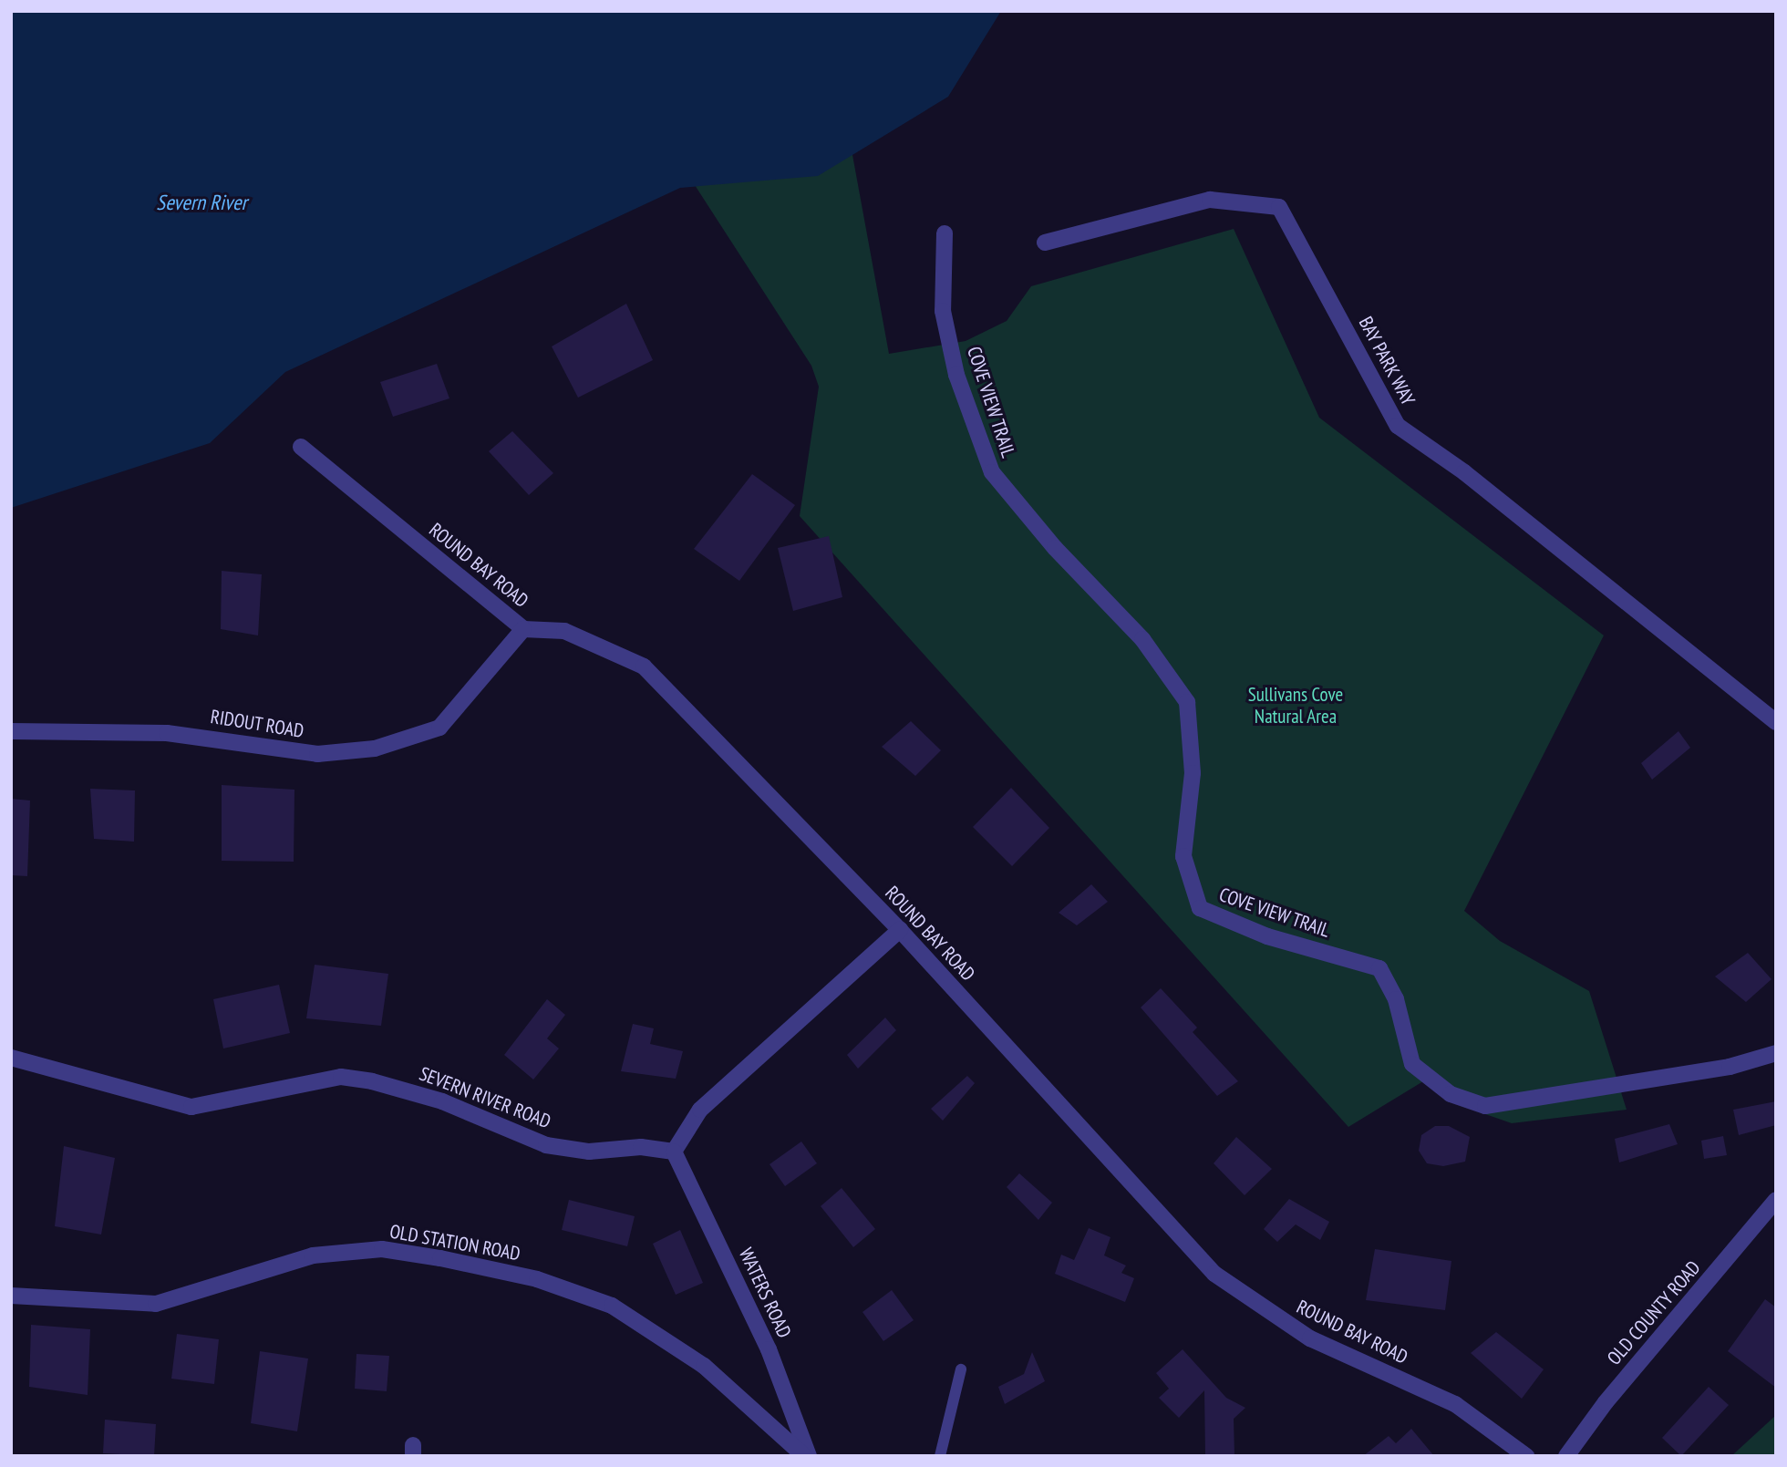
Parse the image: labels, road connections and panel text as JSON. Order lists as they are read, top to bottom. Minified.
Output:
{"streets":{"street":["BAY PARK WAY","COVE VIEW TRAIL","ROUND BAY ROAD","RIDOUT ROAD","SEVERN RIVER ROAD","OLD STATION ROAD","WATERS ROAD","OLD COUNTY ROAD"]},"crossings":[["ROUND BAY ROAD","RIDOUT ROAD"],["SEVERN RIVER ROAD","WATERS ROAD"],["OLD STATION ROAD","WATERS ROAD"]],"water":["Severn River"],"parks":["Sullivans Cove Natural Area"]}
